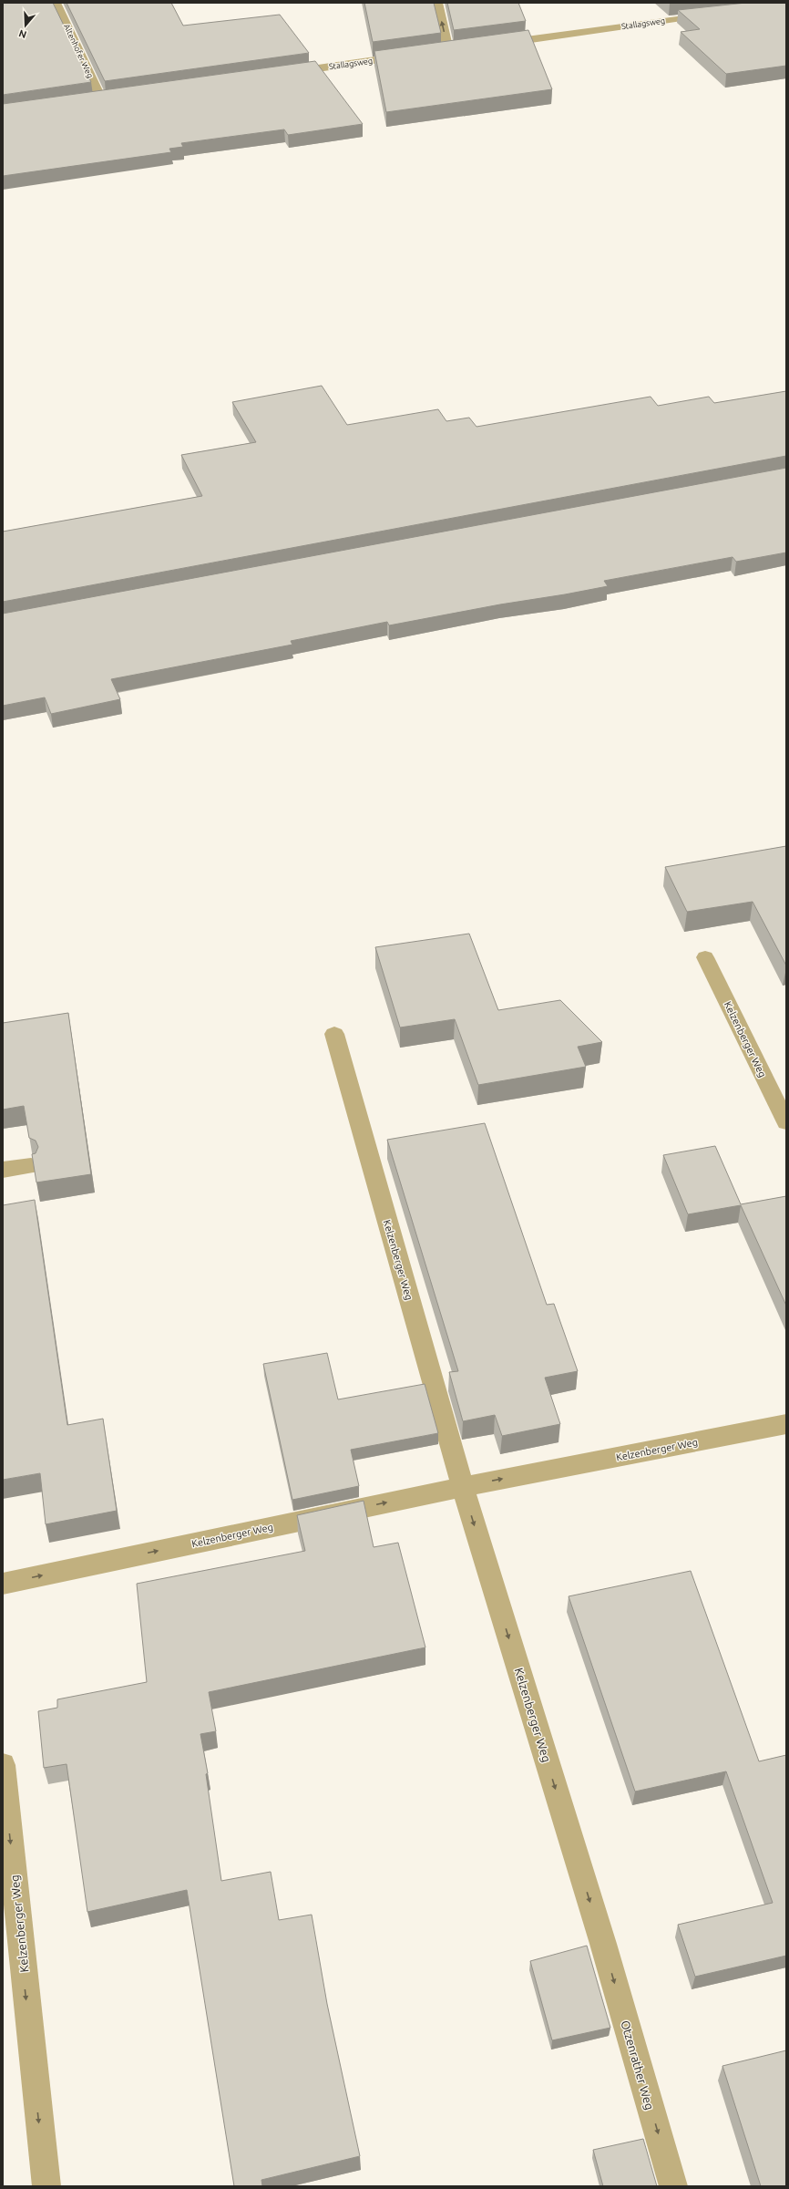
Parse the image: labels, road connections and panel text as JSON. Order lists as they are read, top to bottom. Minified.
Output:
{"streets":{"street":["Stallagsweg","Altenhofer Weg","Kelzenberger Weg","Otzenrather Weg"]},"crossings":[["Kelzenberger Weg","Otzenrather Weg"]],"one_way":["Otzenrather Weg"],"north":"bottom"}
